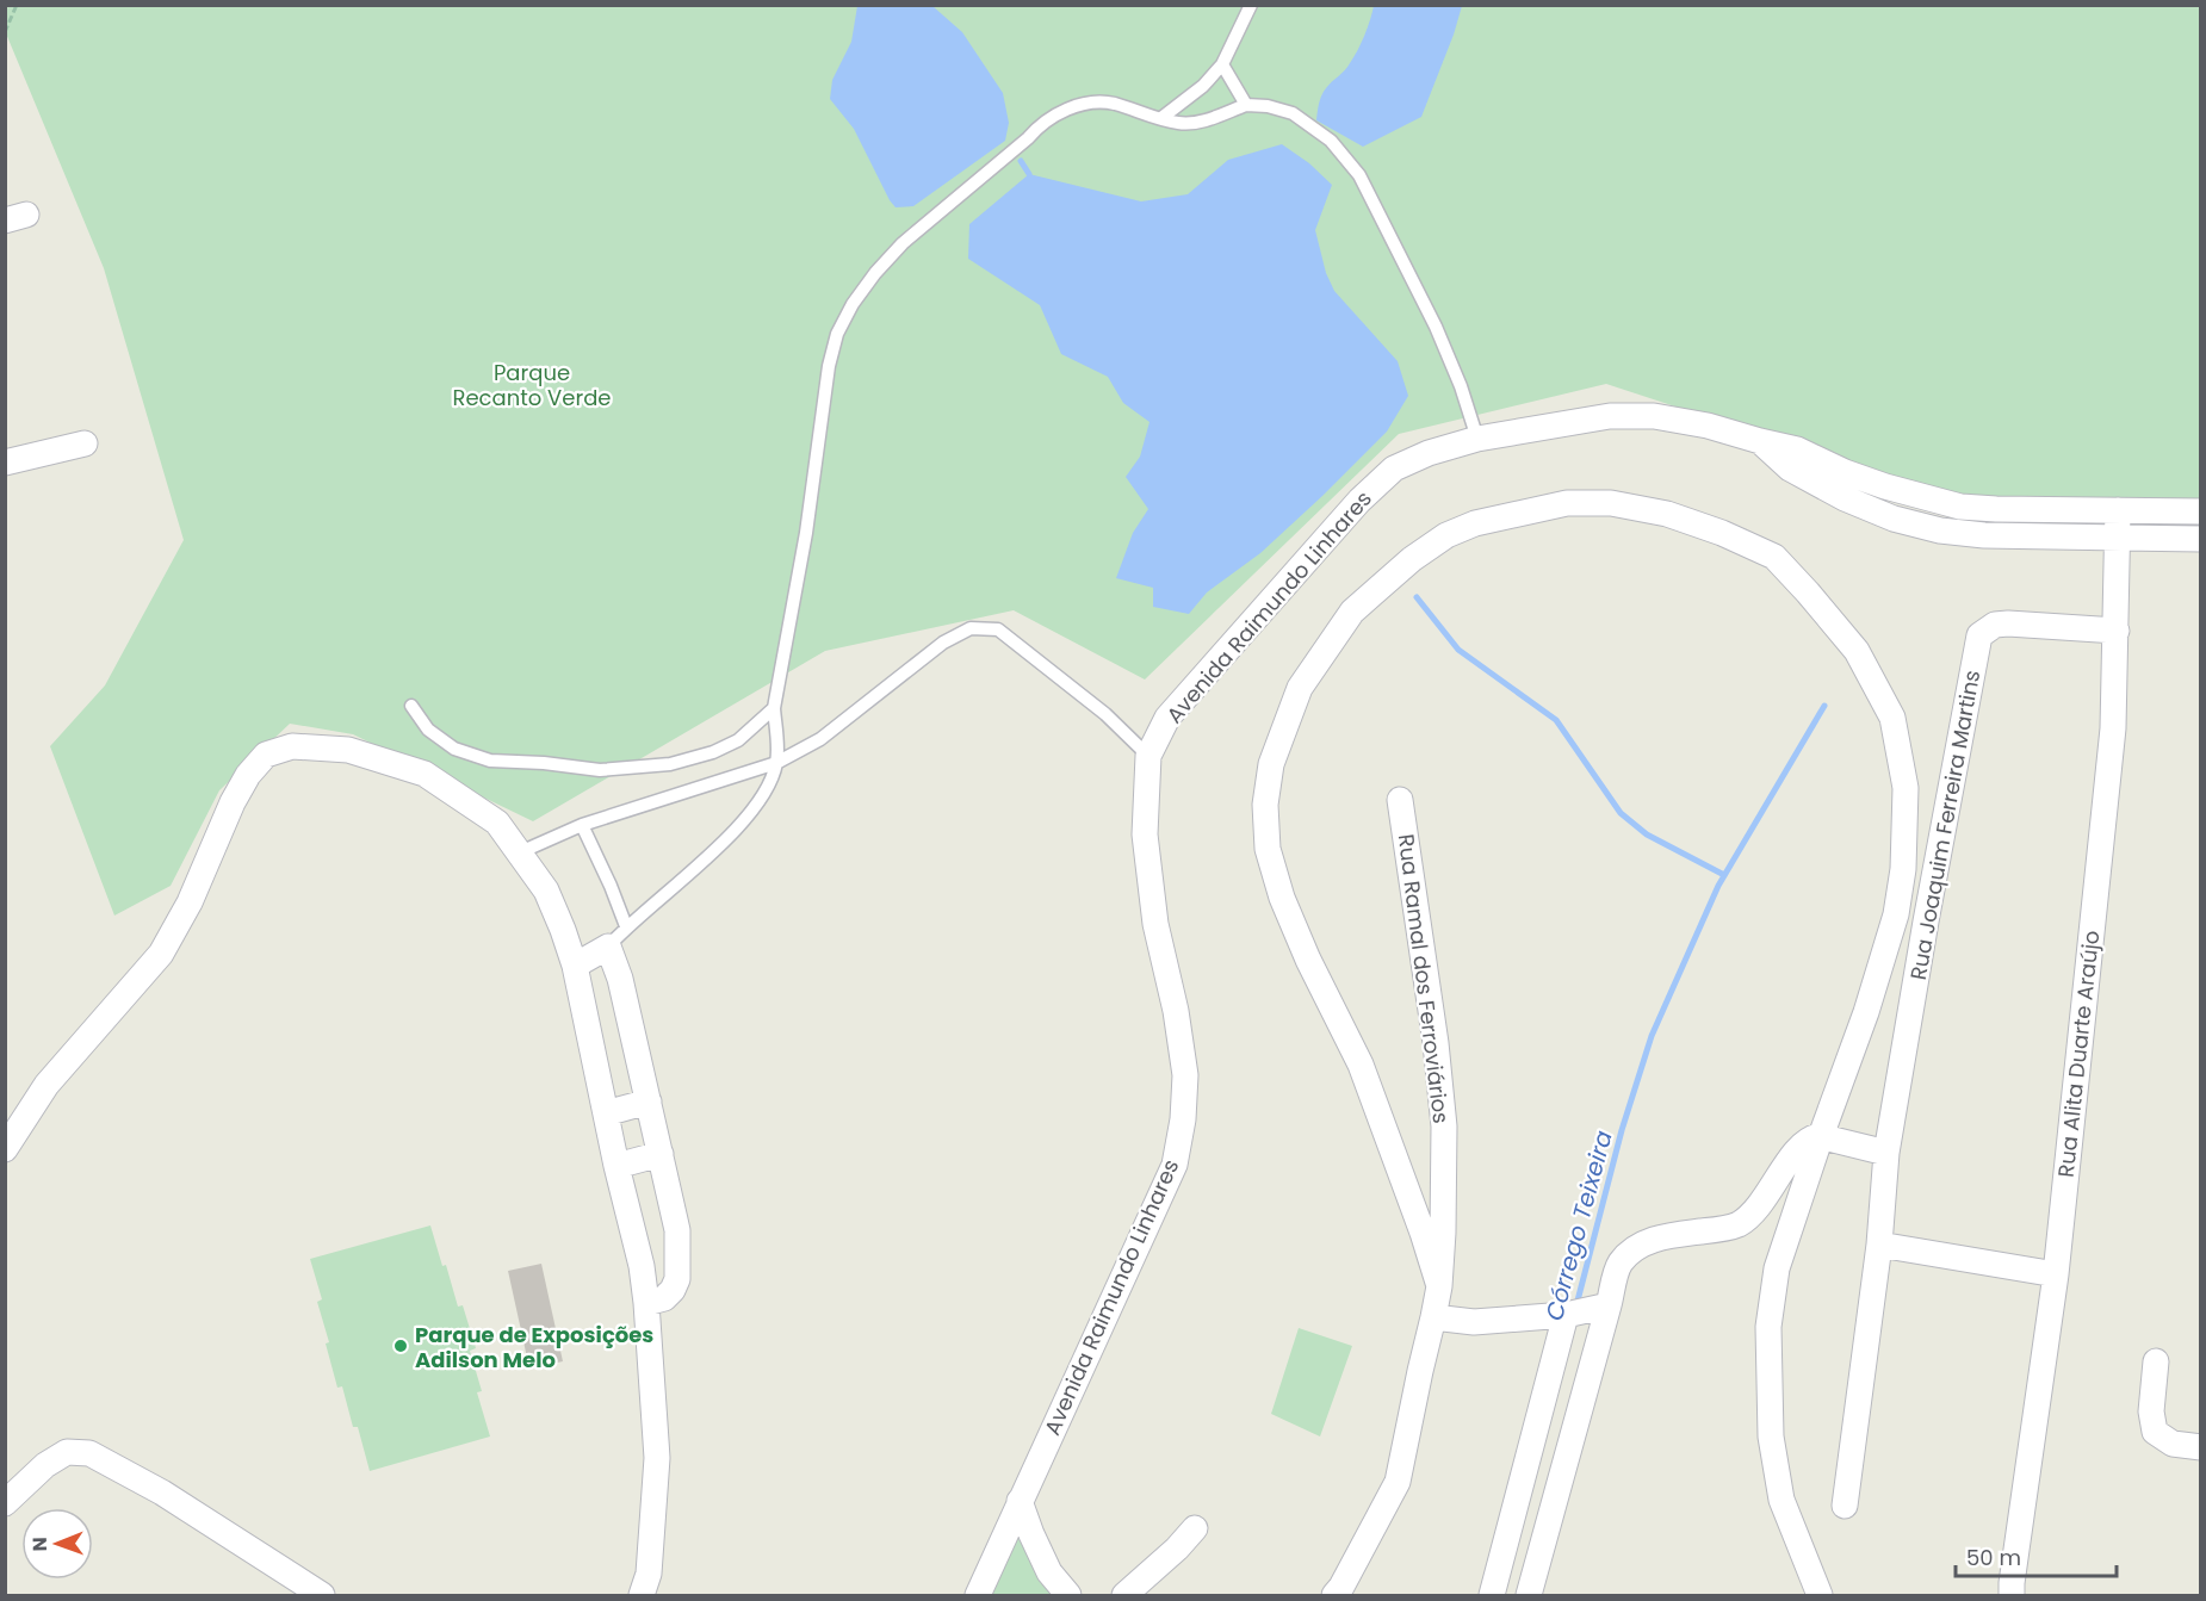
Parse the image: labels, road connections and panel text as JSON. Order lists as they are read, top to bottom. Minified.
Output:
{"streets":{"street":["Avenida Raimundo Linhares","Rua Joaquim Ferreira Martins","Rua Ramal dos Ferroviários","Rua Alita Duarte Araújo"]},"crossings":[["Avenida Raimundo Linhares","Rua Alita Duarte Araújo"],["Rua Joaquim Ferreira Martins","Rua Alita Duarte Araújo"]],"water":["Córrego Teixeira"],"parks":["Parque Recanto Verde"],"places":["Parque de Exposições Adilson Melo"],"scale_bar":"50 m","north":"left"}
